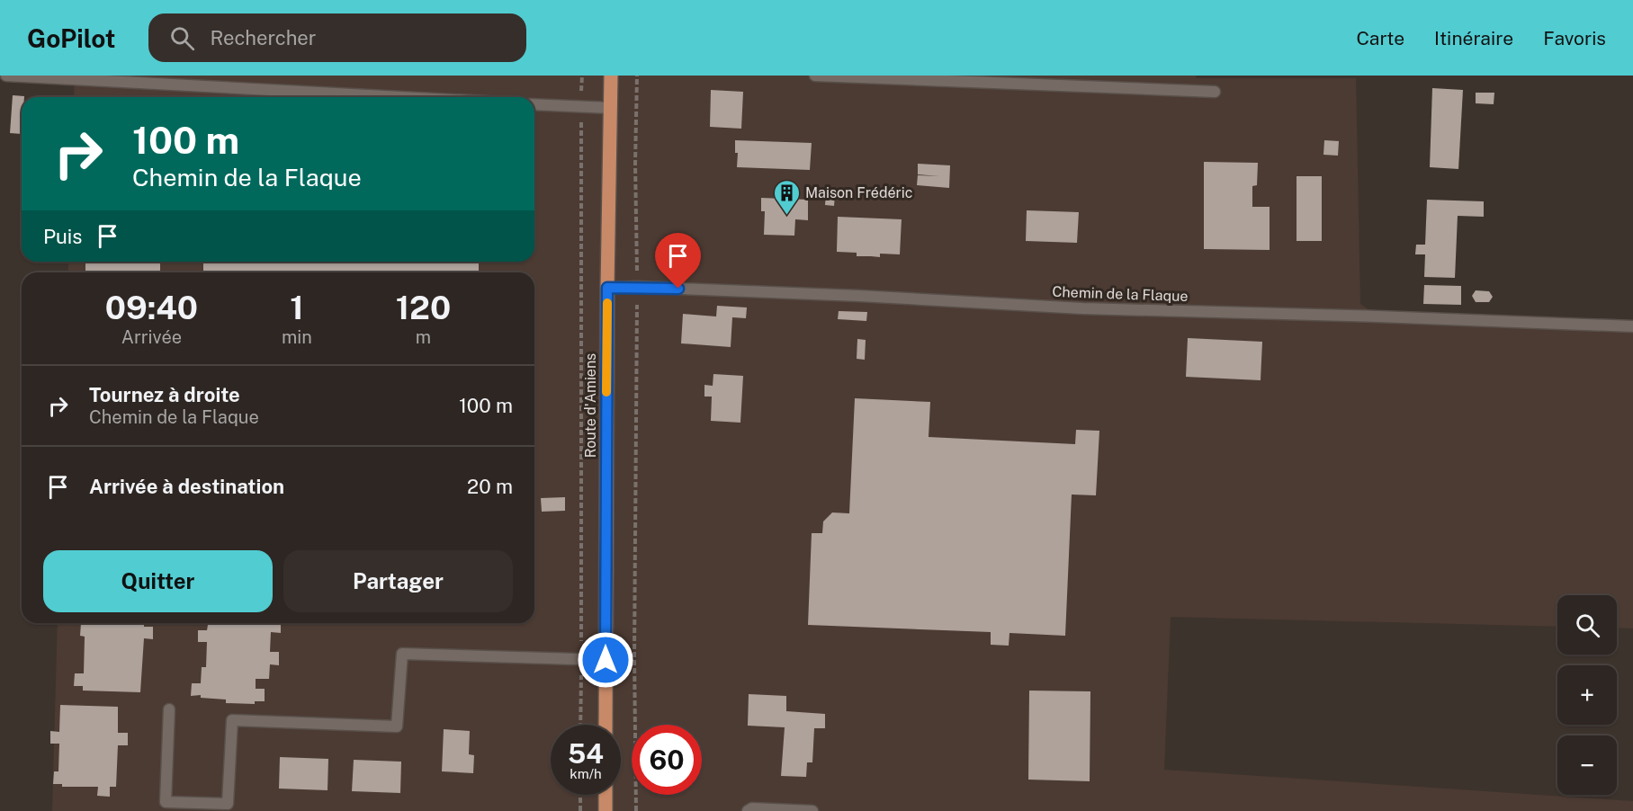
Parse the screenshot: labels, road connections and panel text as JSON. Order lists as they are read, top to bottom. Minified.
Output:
{"streets":{"main road":["Route d'Amiens"],"lane":["Chemin de la Flaque"]},"crossings":[["Chemin de la Flaque","Route d'Amiens"]],"places":{"building":["Maison Frédéric"]},"page":{"header":"GoPilot","search":"Rechercher","nav":["Carte","Itinéraire","Favoris"],"turn":["100 m","Chemin de la Flaque"],"then":"Puis","eta":["09:40","Arrivée","1","min","120","m"],"list":[{"name":"Tournez à droite","note":"Chemin de la Flaque","value":"100 m"},{"name":"Arrivée à destination","value":"20 m"}],"buttons":["Quitter","Partager"],"map_buttons":["+","−"],"speed":"54 km/h","limit":"60"}}
